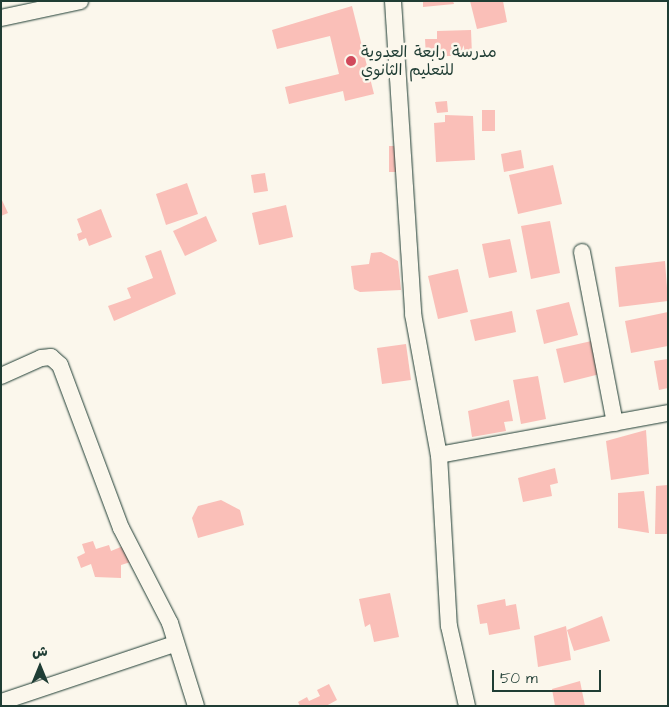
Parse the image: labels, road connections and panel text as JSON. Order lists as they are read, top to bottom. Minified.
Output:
{"places":["مدرسة رابعة العدوية للتعليم الثانوي"],"scale_bar":"50 m","north":"top"}
